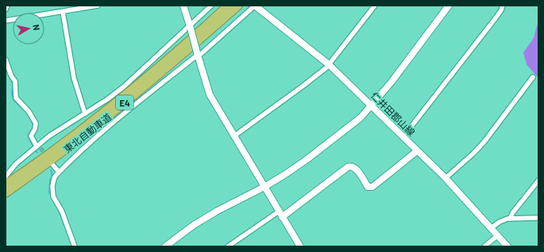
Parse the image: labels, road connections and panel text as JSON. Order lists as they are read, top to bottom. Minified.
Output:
{"streets":{"highway":["E4","東北自動車道"],"street":["仁井田郡山線"]},"north":"right"}
